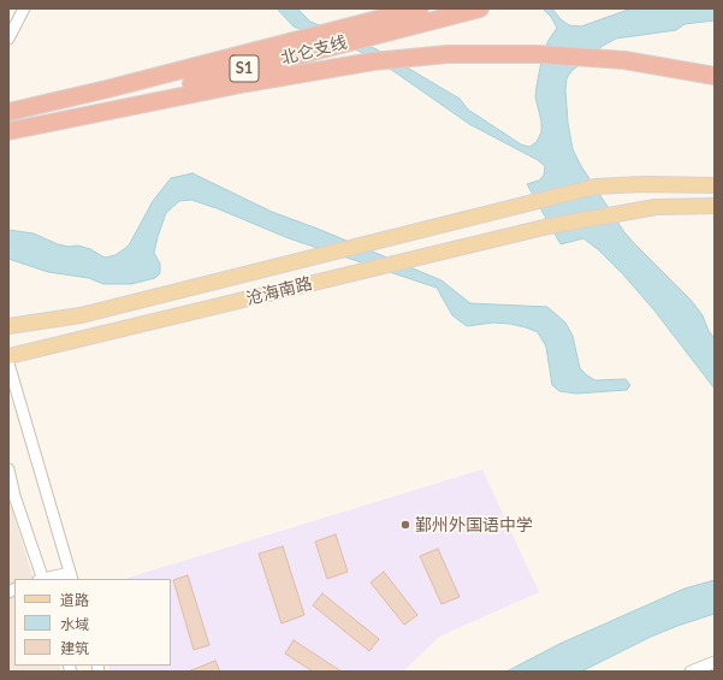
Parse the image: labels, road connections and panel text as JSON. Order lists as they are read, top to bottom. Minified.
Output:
{"streets":{"highway":["北仑支线","S1"],"main road":["沧海南路"]},"places":["鄞州外国语中学"],"legend":["道路","水域","建筑"]}
